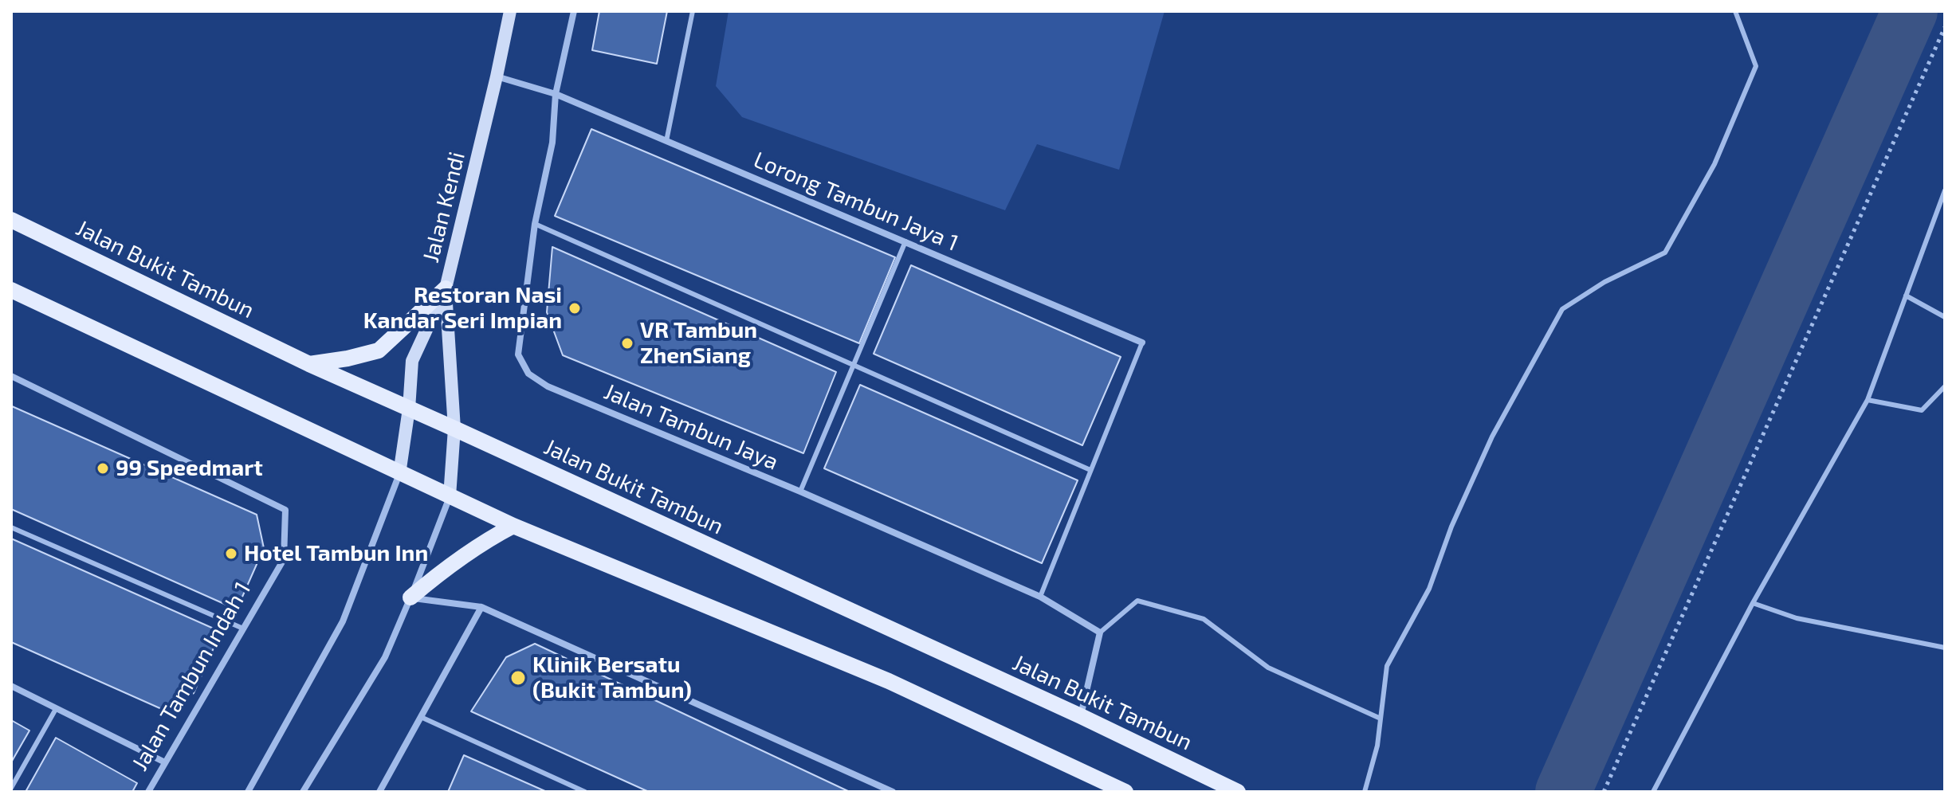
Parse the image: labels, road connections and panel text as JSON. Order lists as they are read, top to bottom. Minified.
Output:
{"streets":{"main road":["Jalan Bukit Tambun"],"street":["Lorong Tambun Jaya 1","Jalan Kendi","Jalan Tambun Jaya","Jalan Tambun Indah 1"]},"crossings":[["Lorong Tambun Jaya 1","Jalan Tambun Jaya"],["Jalan Kendi","Jalan Bukit Tambun"]],"places":["Restoran Nasi Kandar Seri Impian","VR Tambun ZhenSiang","99 Speedmart","Hotel Tambun Inn","Klinik Bersatu (Bukit Tambun)"]}
